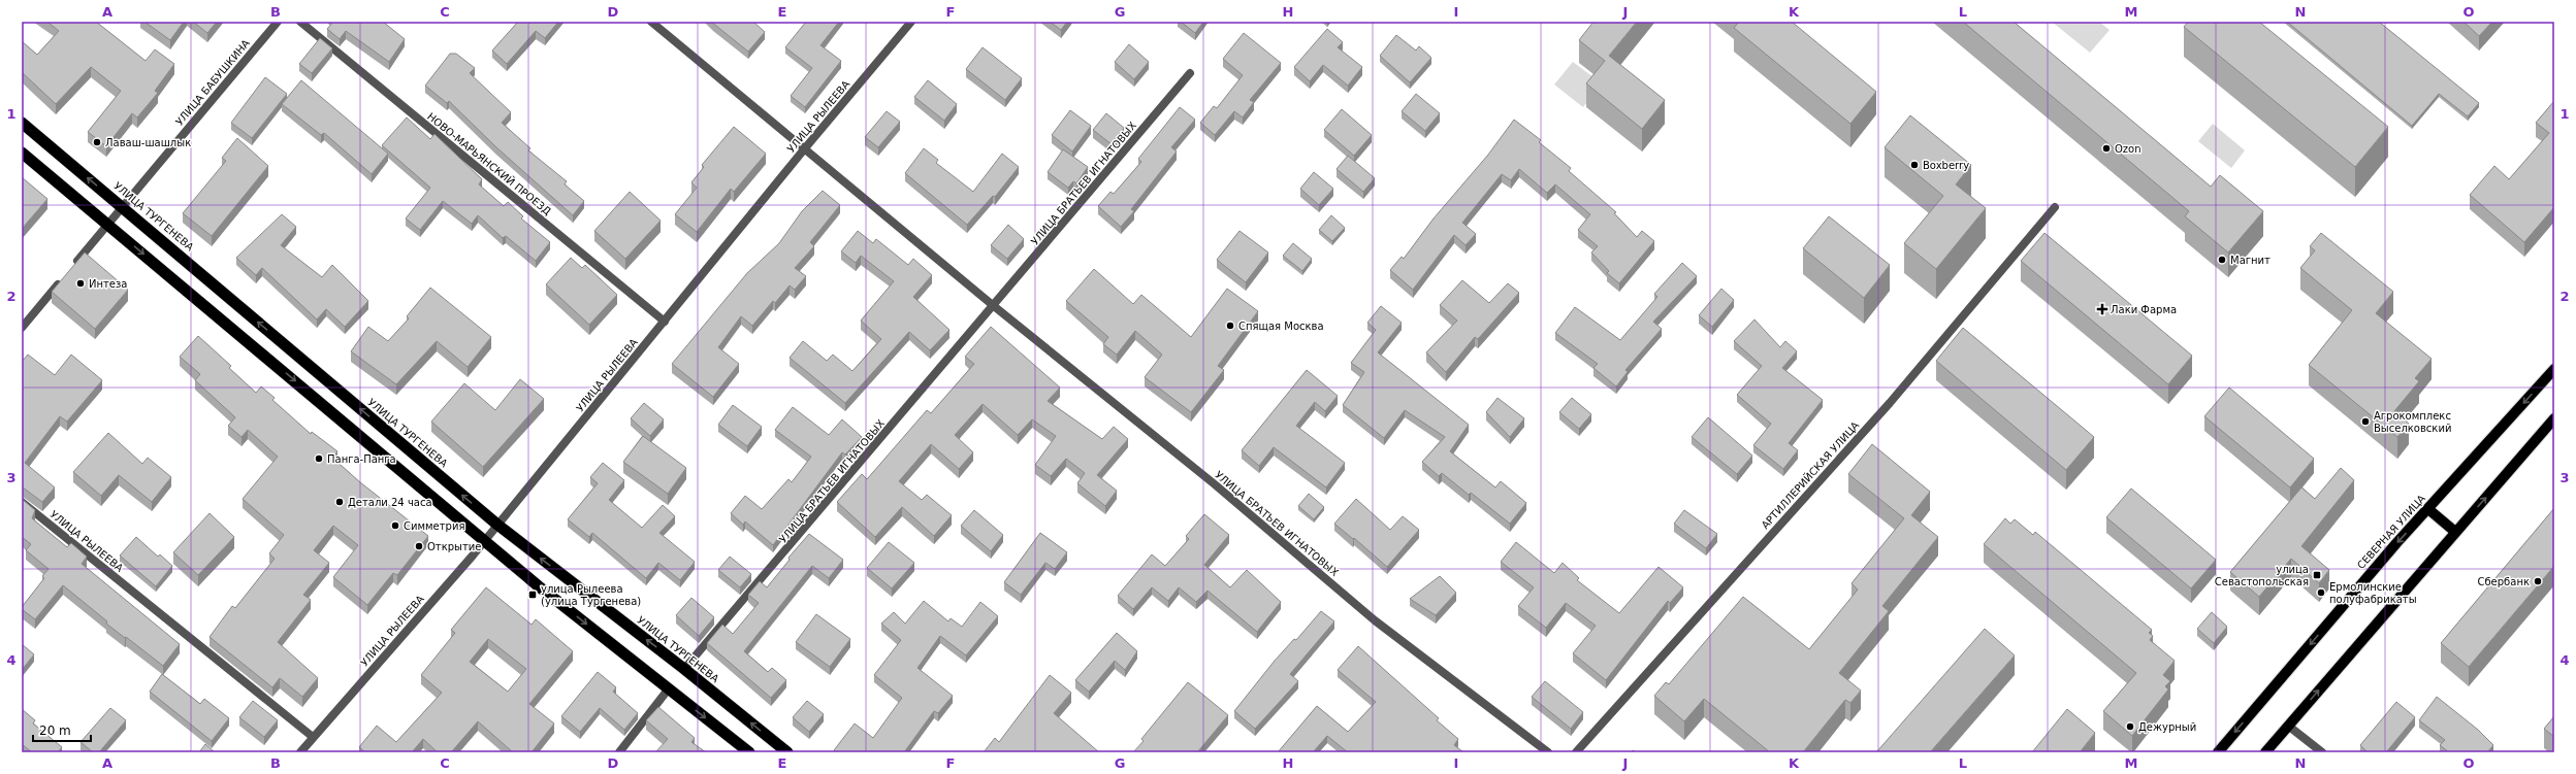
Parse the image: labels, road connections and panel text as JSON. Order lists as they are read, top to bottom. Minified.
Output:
{"streets":{"highway":["УЛИЦА ТУРГЕНЕВА"],"main road":["СЕВЕРНАЯ УЛИЦА"],"street":["УЛИЦА БАБУШКИНА","УЛИЦА РЫЛЕЕВА","НОВО-МАРЬЯНСКИЙ ПРОЕЗД","УЛИЦА БРАТЬЕВ ИГНАТОВЫХ","АРТИЛЛЕРИЙСКАЯ УЛИЦА"]},"crossings":[["УЛИЦА БАБУШКИНА","УЛИЦА ТУРГЕНЕВА"],["УЛИЦА РЫЛЕЕВА","НОВО-МАРЬЯНСКИЙ ПРОЕЗД"],["УЛИЦА РЫЛЕЕВА","УЛИЦА БРАТЬЕВ ИГНАТОВЫХ"],["УЛИЦА РЫЛЕЕВА","УЛИЦА ТУРГЕНЕВА"],["УЛИЦА БРАТЬЕВ ИГНАТОВЫХ","УЛИЦА ТУРГЕНЕВА"]],"places":{"other":["Лаваш-шашлык","Ozon","Boxberry","Магнит","Интеза","Спящая Москва","Агрокомплекс Выселковский","Панга-Панга","Детали 24 часа","Симметрия","Открытие","Сбербанк","Ермолинские полуфабрикаты","Дежурный"],"health":["Лаки Фарма"],"transit":["улица Севастопольская","улица Рылеева (улица Тургенева)"]},"scale_bar":"20 m","grid":{"columns":["A","B","C","D","E","F","G","H","I","J","K","L","M","N","O"],"rows":["1","2","3","4"]}}
